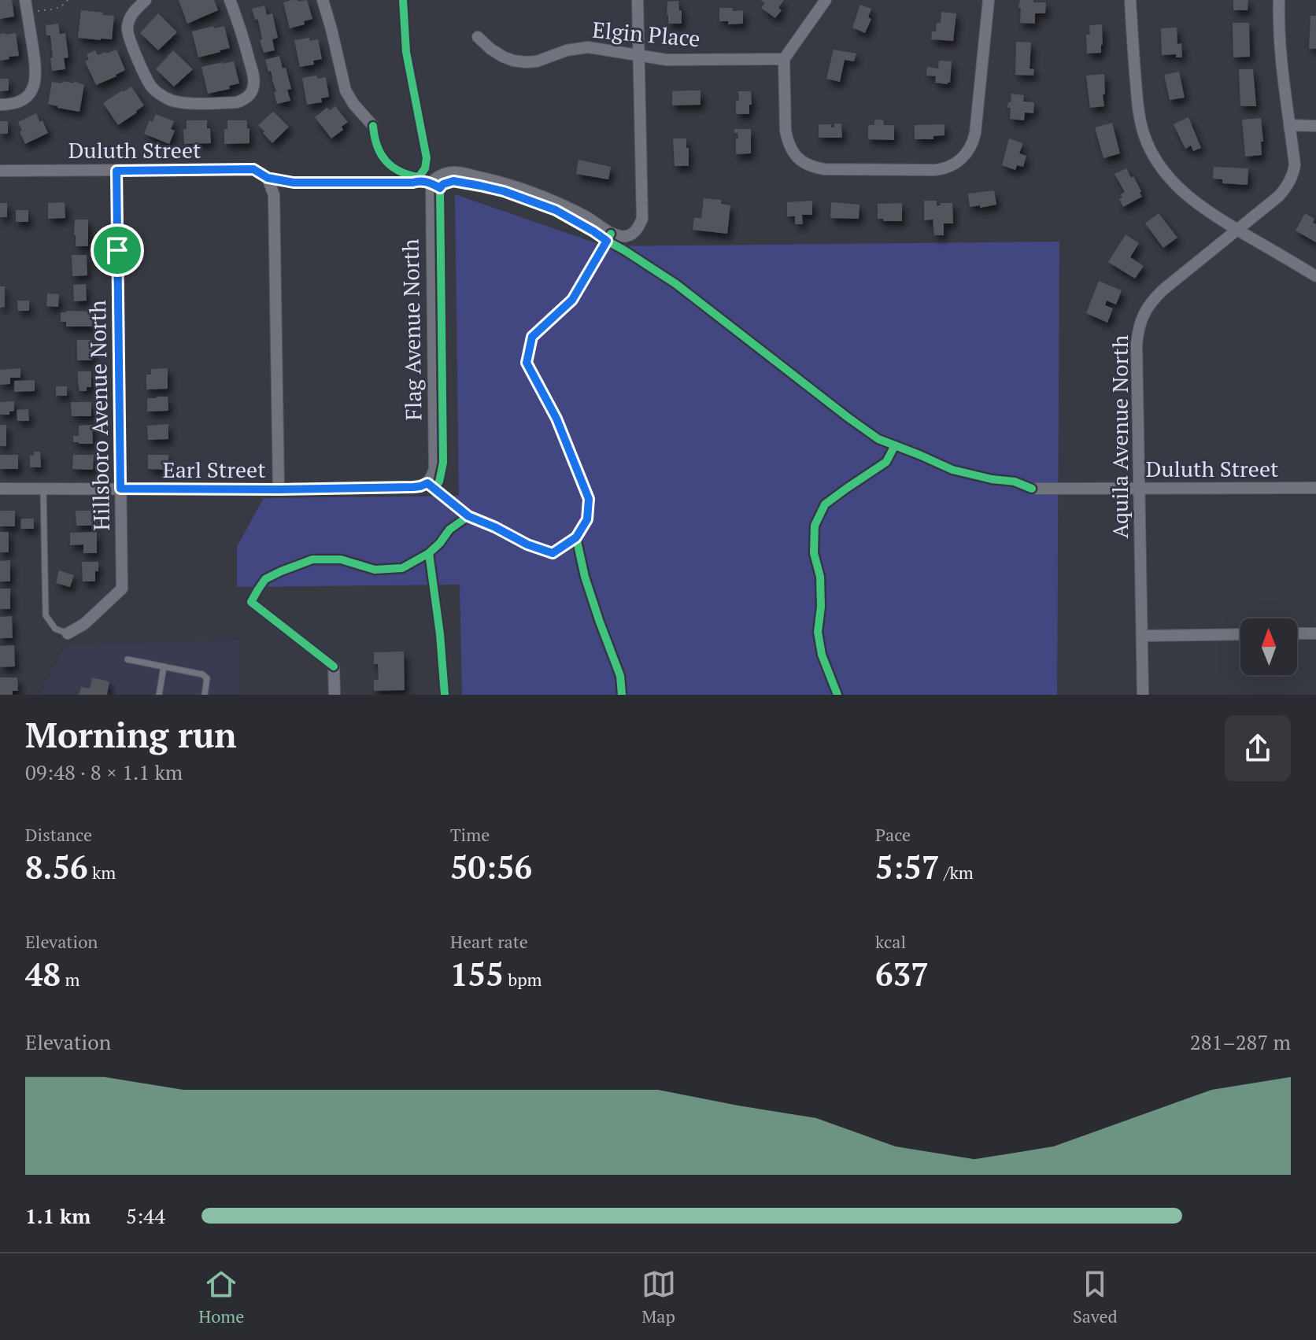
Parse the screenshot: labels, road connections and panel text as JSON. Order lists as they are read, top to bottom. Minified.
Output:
{"streets":{"street":["Elgin Place","Duluth Street","Flag Avenue North","Hillsboro Avenue North","Aquila Avenue North","Earl Street"]},"crossings":[["Elgin Place","Flag Avenue North"],["Duluth Street","Hillsboro Avenue North"],["Duluth Street","Aquila Avenue North"],["Duluth Street","Earl Street"],["Flag Avenue North","Earl Street"],["Hillsboro Avenue North","Earl Street"]],"north":"top","page":{"heading":["Morning run","09:48 · 8 × 1.1 km"],"stats":[["Distance","8.56 km"],["Time","50:56"],["Pace","5:57 /km"],["Elevation","48 m"],["Heart rate","155 bpm"],["kcal","637"]],"chart":["Elevation","281–287 m"],"list":[{"name":"1.1 km","note":"5:44"}],"tabs":["Home","Map","Saved"]}}
